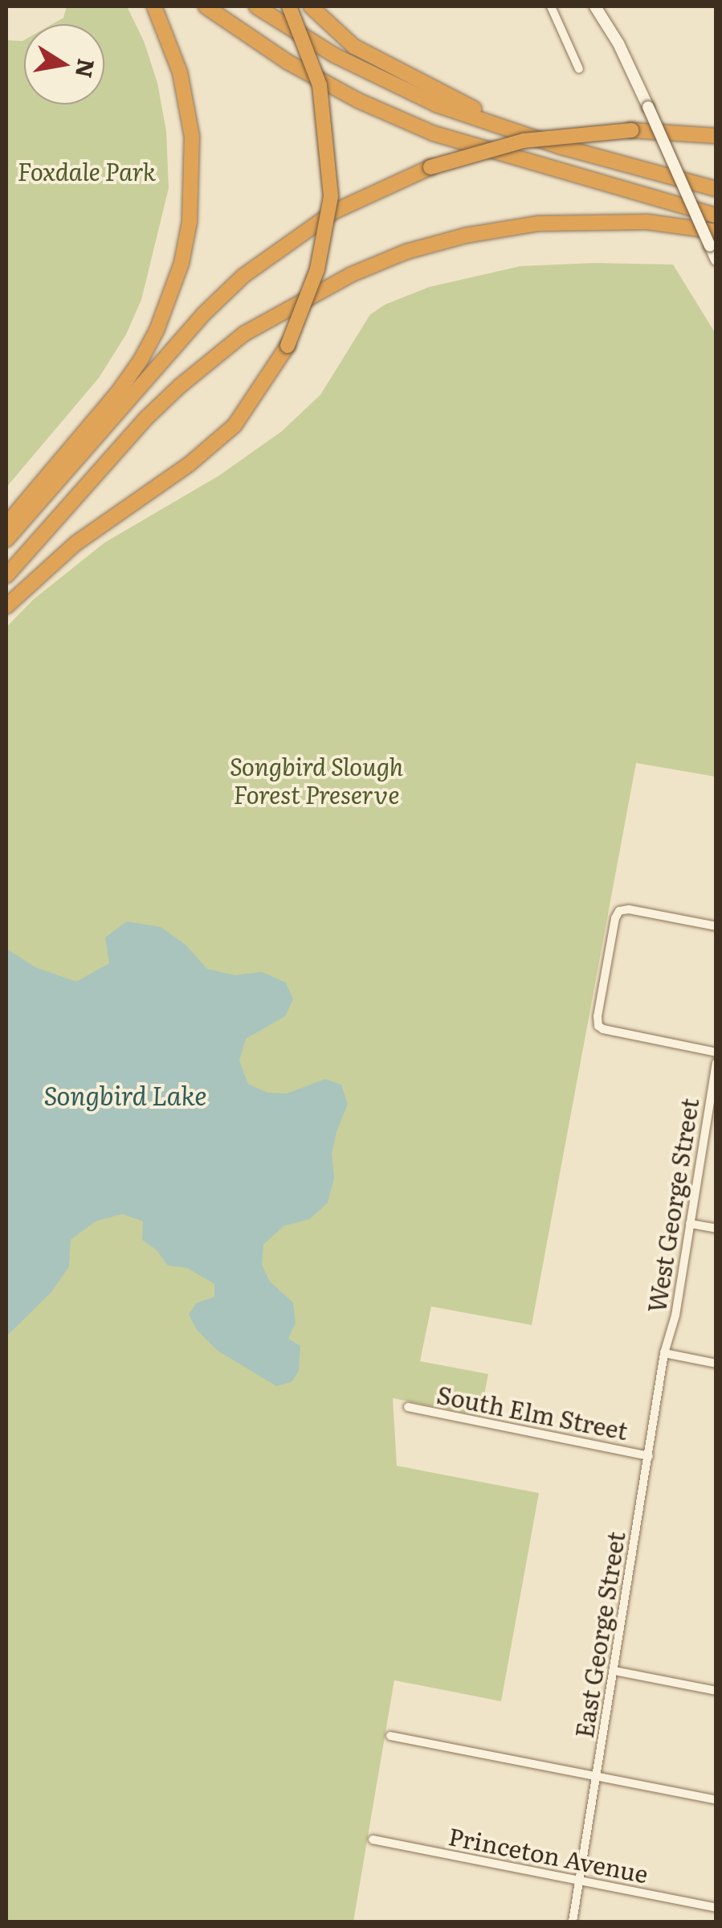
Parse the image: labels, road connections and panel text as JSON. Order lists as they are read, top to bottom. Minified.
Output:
{"streets":{"street":["West George Street","South Elm Street","East George Street","Princeton Avenue"]},"crossings":[["West George Street","East George Street"],["South Elm Street","East George Street"],["East George Street","Princeton Avenue"]],"water":["Songbird Lake"],"parks":["Foxdale Park","Songbird Slough Forest Preserve"],"north":"right"}
